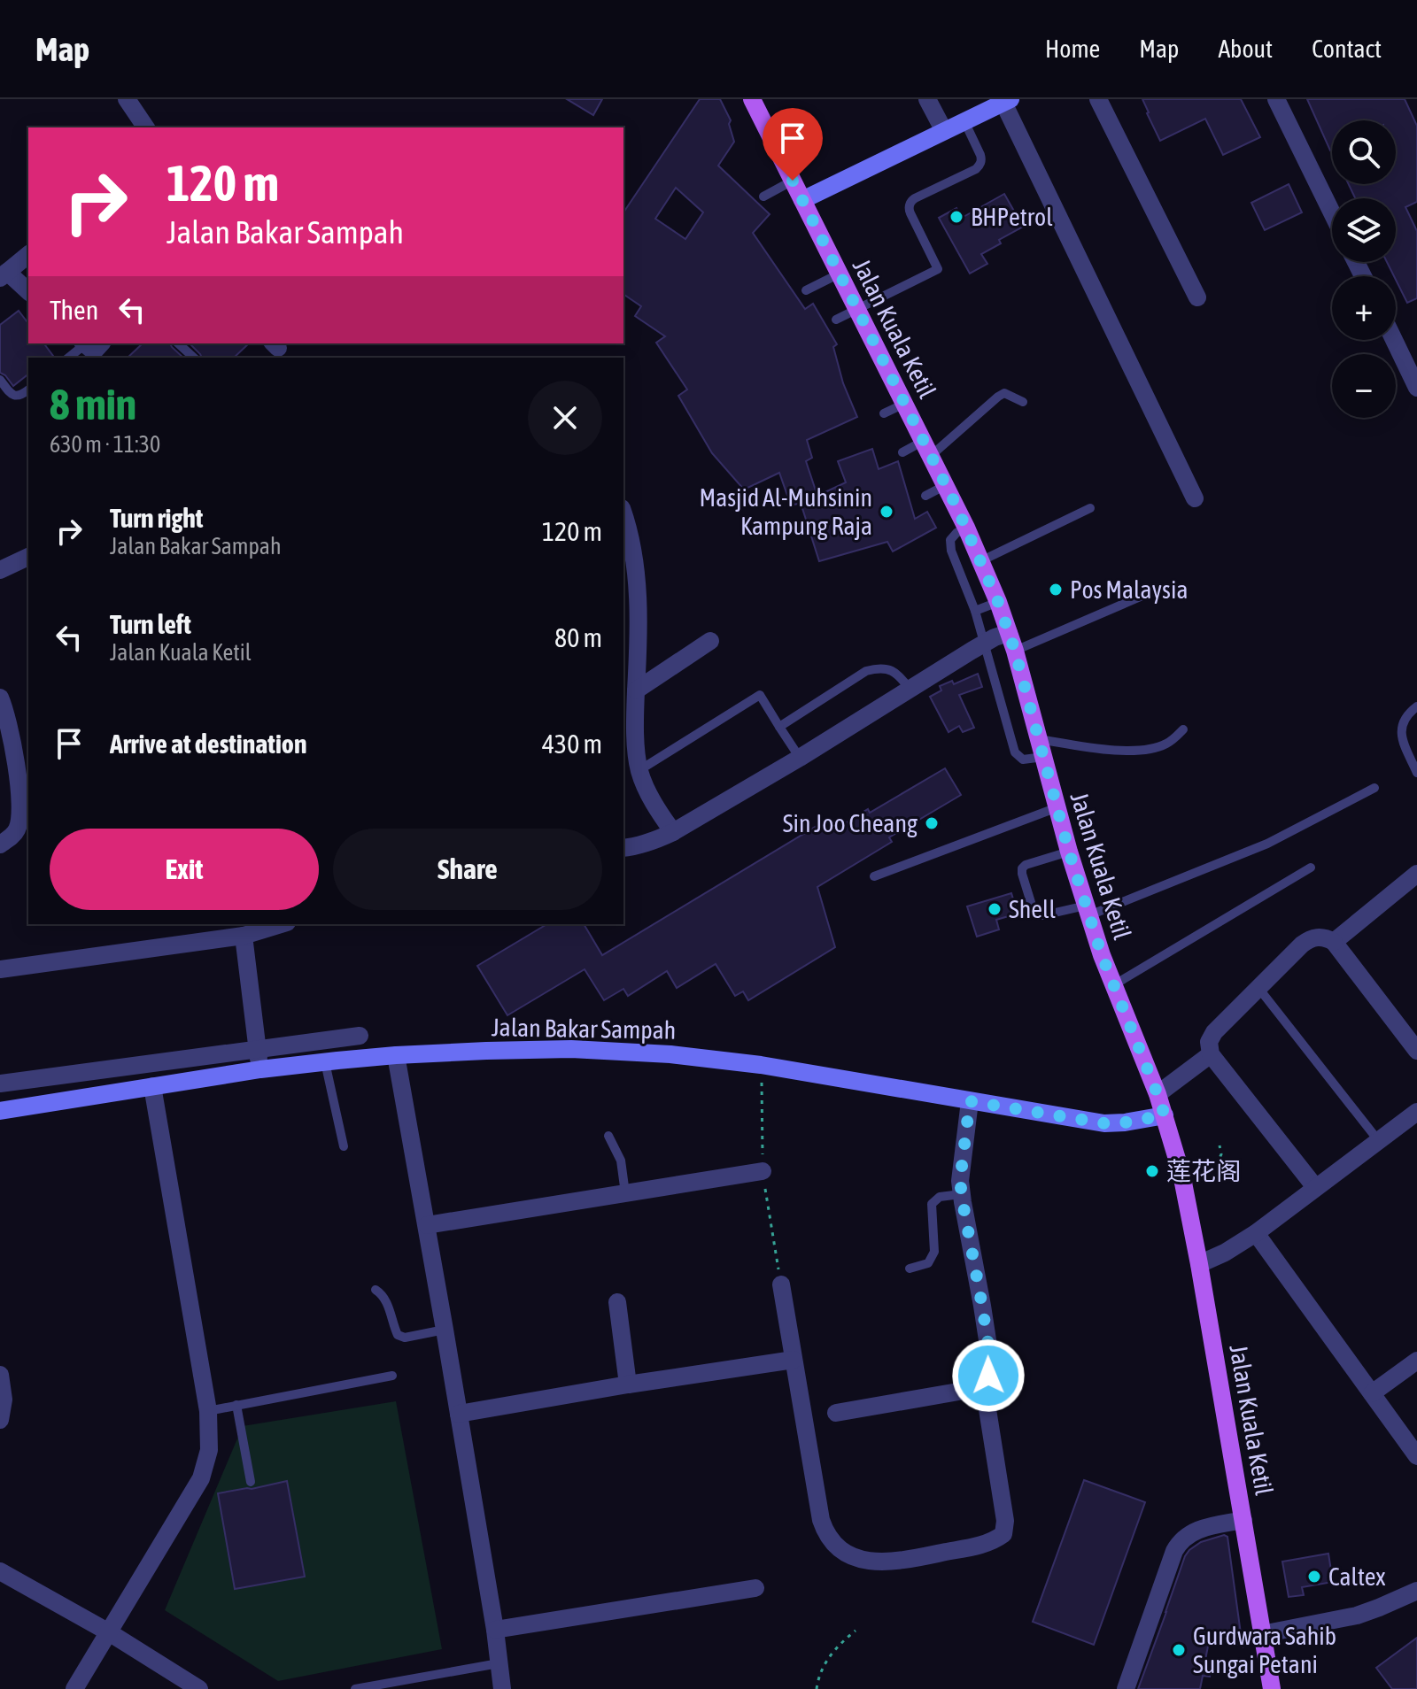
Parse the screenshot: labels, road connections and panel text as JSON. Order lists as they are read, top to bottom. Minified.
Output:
{"streets":{"main road":["Jalan Kuala Ketil","Jalan Bakar Sampah"]},"crossings":[["Jalan Kuala Ketil","Jalan Bakar Sampah"]],"places":["BHPetrol","Masjid Al-Muhsinin Kampung Raja","Pos Malaysia","Sin Joo Cheang","Shell","莲花阁","Caltex","Gurdwara Sahib Sungai Petani"],"page":{"header":"Map","nav":["Home","Map","About","Contact"],"map_buttons":["+","−"],"turn":["120 m","Jalan Bakar Sampah"],"then":"Then","heading":["8 min","630 m · 11:30"],"list":[{"name":"Turn right","note":"Jalan Bakar Sampah","value":"120 m"},{"name":"Turn left","note":"Jalan Kuala Ketil","value":"80 m"},{"name":"Arrive at destination","value":"430 m"}],"buttons":["Exit","Share"]}}
